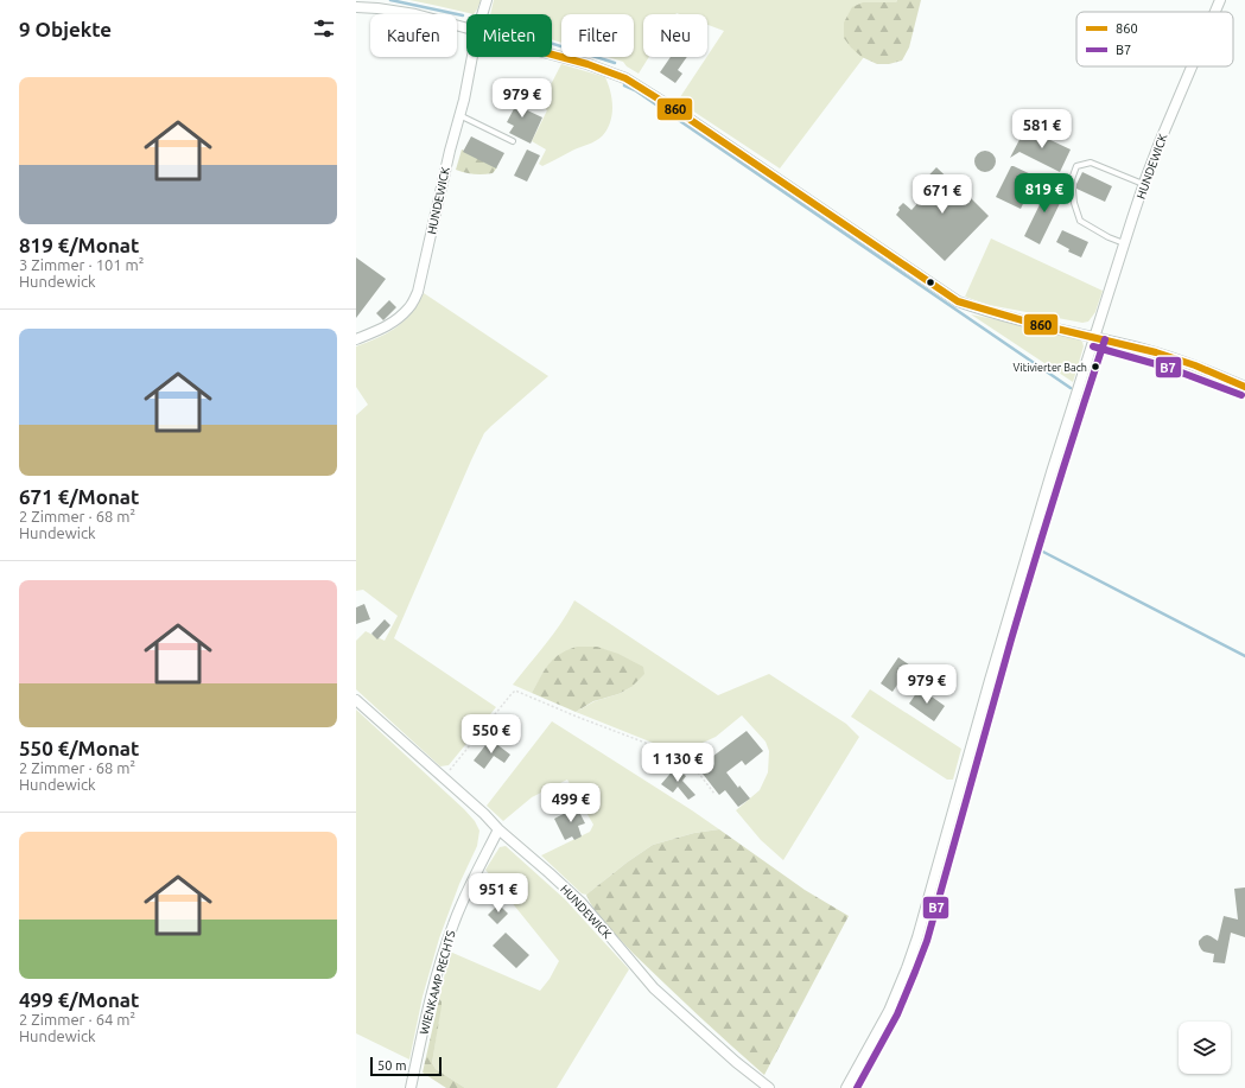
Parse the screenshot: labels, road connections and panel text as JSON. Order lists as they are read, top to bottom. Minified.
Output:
{"streets":{"street":["HUNDEWICK","WIENKAMP RECHTS"]},"crossings":[["HUNDEWICK","WIENKAMP RECHTS"]],"places":["Vitivierter Bach"],"lines":["transit line 860","transit line B7"],"legend":["860","B7"],"scale_bar":"50 m","page":{"heading":"9 Objekte","chip":["Kaufen","Mieten","Filter","Neu"],"list":[{"name":"819 €/Monat","note":"3 Zimmer · 101 m² · Hundewick"},{"name":"671 €/Monat","note":"2 Zimmer · 68 m² · Hundewick"},{"name":"550 €/Monat","note":"2 Zimmer · 68 m² · Hundewick"},{"name":"499 €/Monat","note":"2 Zimmer · 64 m² · Hundewick"}],"price":["979 €","581 €","819 €","671 €","979 €","550 €","1 130 €","499 €","951 €"],"scale":"50 m"}}
